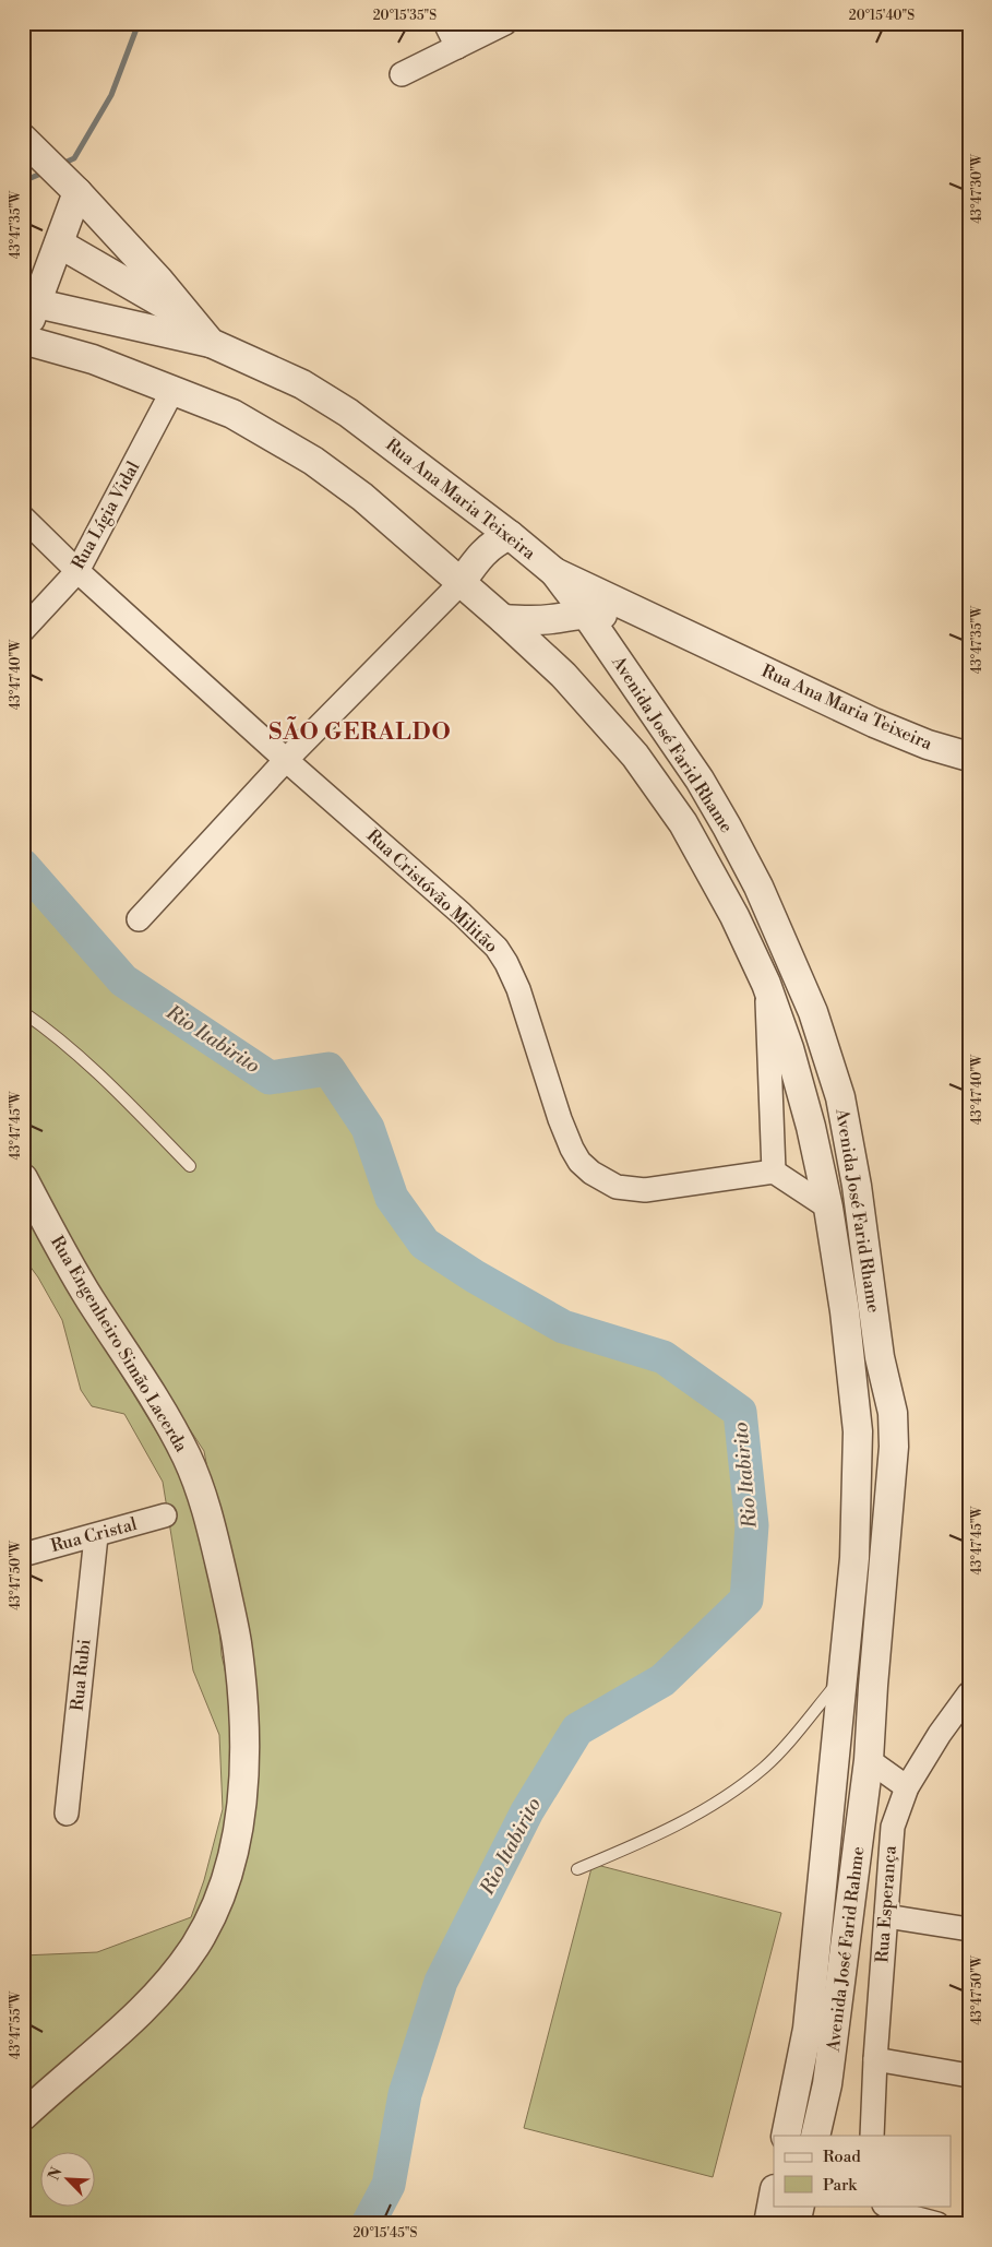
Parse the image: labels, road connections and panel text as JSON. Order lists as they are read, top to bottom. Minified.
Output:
{"streets":{"street":["Rua Ana Maria Teixeira","Rua Lígia Vidal","Avenida José Farid Rhame","Rua Cristóvão Militão","Rua Engenheiro Simão Lacerda","Rua Cristal","Rua Rubi","Rua Esperança","Avenida José Farid Rahme"]},"crossings":[["Rua Ana Maria Teixeira","Avenida José Farid Rhame"],["Rua Lígia Vidal","Rua Cristóvão Militão"],["Avenida José Farid Rhame","Avenida José Farid Rahme"],["Rua Cristal","Rua Rubi"]],"districts":["SÃO GERALDO"],"water":["Rio Itabirito"],"legend":["Road","Park"],"north":"top left","coordinates":["20°15'35\"S","20°15'40\"S","43°47'30\"W","43°47'35\"W","43°47'40\"W","43°47'45\"W","43°47'50\"W","43°47'55\"W","20°15'45\"S"]}
